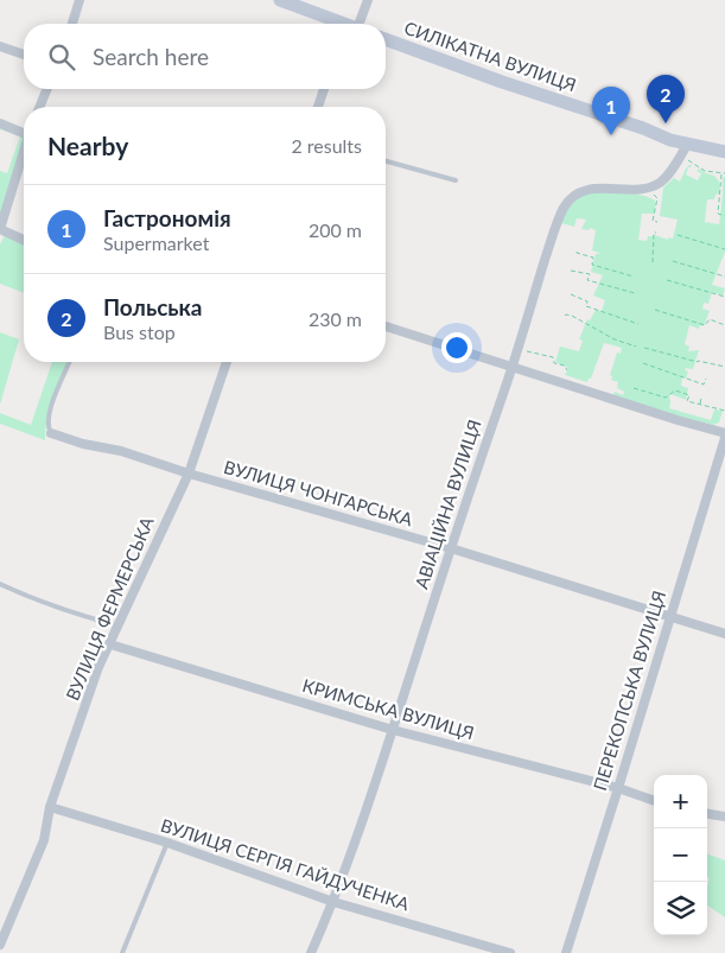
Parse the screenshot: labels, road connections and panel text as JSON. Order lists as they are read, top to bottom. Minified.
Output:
{"streets":{"street":["СИЛІКАТНА ВУЛИЦЯ","ВУЛИЦЯ ЧОНГАРСЬКА","АВІАЦІЙНА ВУЛИЦЯ","ВУЛИЦЯ ФЕРМЕРСЬКА","ПЕРЕКОПСЬКА ВУЛИЦЯ","КРИМСЬКА ВУЛИЦЯ","ВУЛИЦЯ СЕРГІЯ ГАЙДУЧЕНКА"]},"crossings":[["ВУЛИЦЯ ЧОНГАРСЬКА","АВІАЦІЙНА ВУЛИЦЯ"],["ВУЛИЦЯ ЧОНГАРСЬКА","ВУЛИЦЯ ФЕРМЕРСЬКА"],["ВУЛИЦЯ ЧОНГАРСЬКА","ПЕРЕКОПСЬКА ВУЛИЦЯ"],["АВІАЦІЙНА ВУЛИЦЯ","КРИМСЬКА ВУЛИЦЯ"],["АВІАЦІЙНА ВУЛИЦЯ","ВУЛИЦЯ СЕРГІЯ ГАЙДУЧЕНКА"],["ВУЛИЦЯ ФЕРМЕРСЬКА","КРИМСЬКА ВУЛИЦЯ"],["ВУЛИЦЯ ФЕРМЕРСЬКА","ВУЛИЦЯ СЕРГІЯ ГАЙДУЧЕНКА"],["ПЕРЕКОПСЬКА ВУЛИЦЯ","КРИМСЬКА ВУЛИЦЯ"]],"page":{"search":"Search here","pins":["2","1"],"heading":["Nearby","2 results"],"list":[{"mark":"1","name":"Гастрономія","note":"Supermarket","value":"200 m"},{"mark":"2","name":"Польська","note":"Bus stop","value":"230 m"}],"map_buttons":["+","−"]}}
